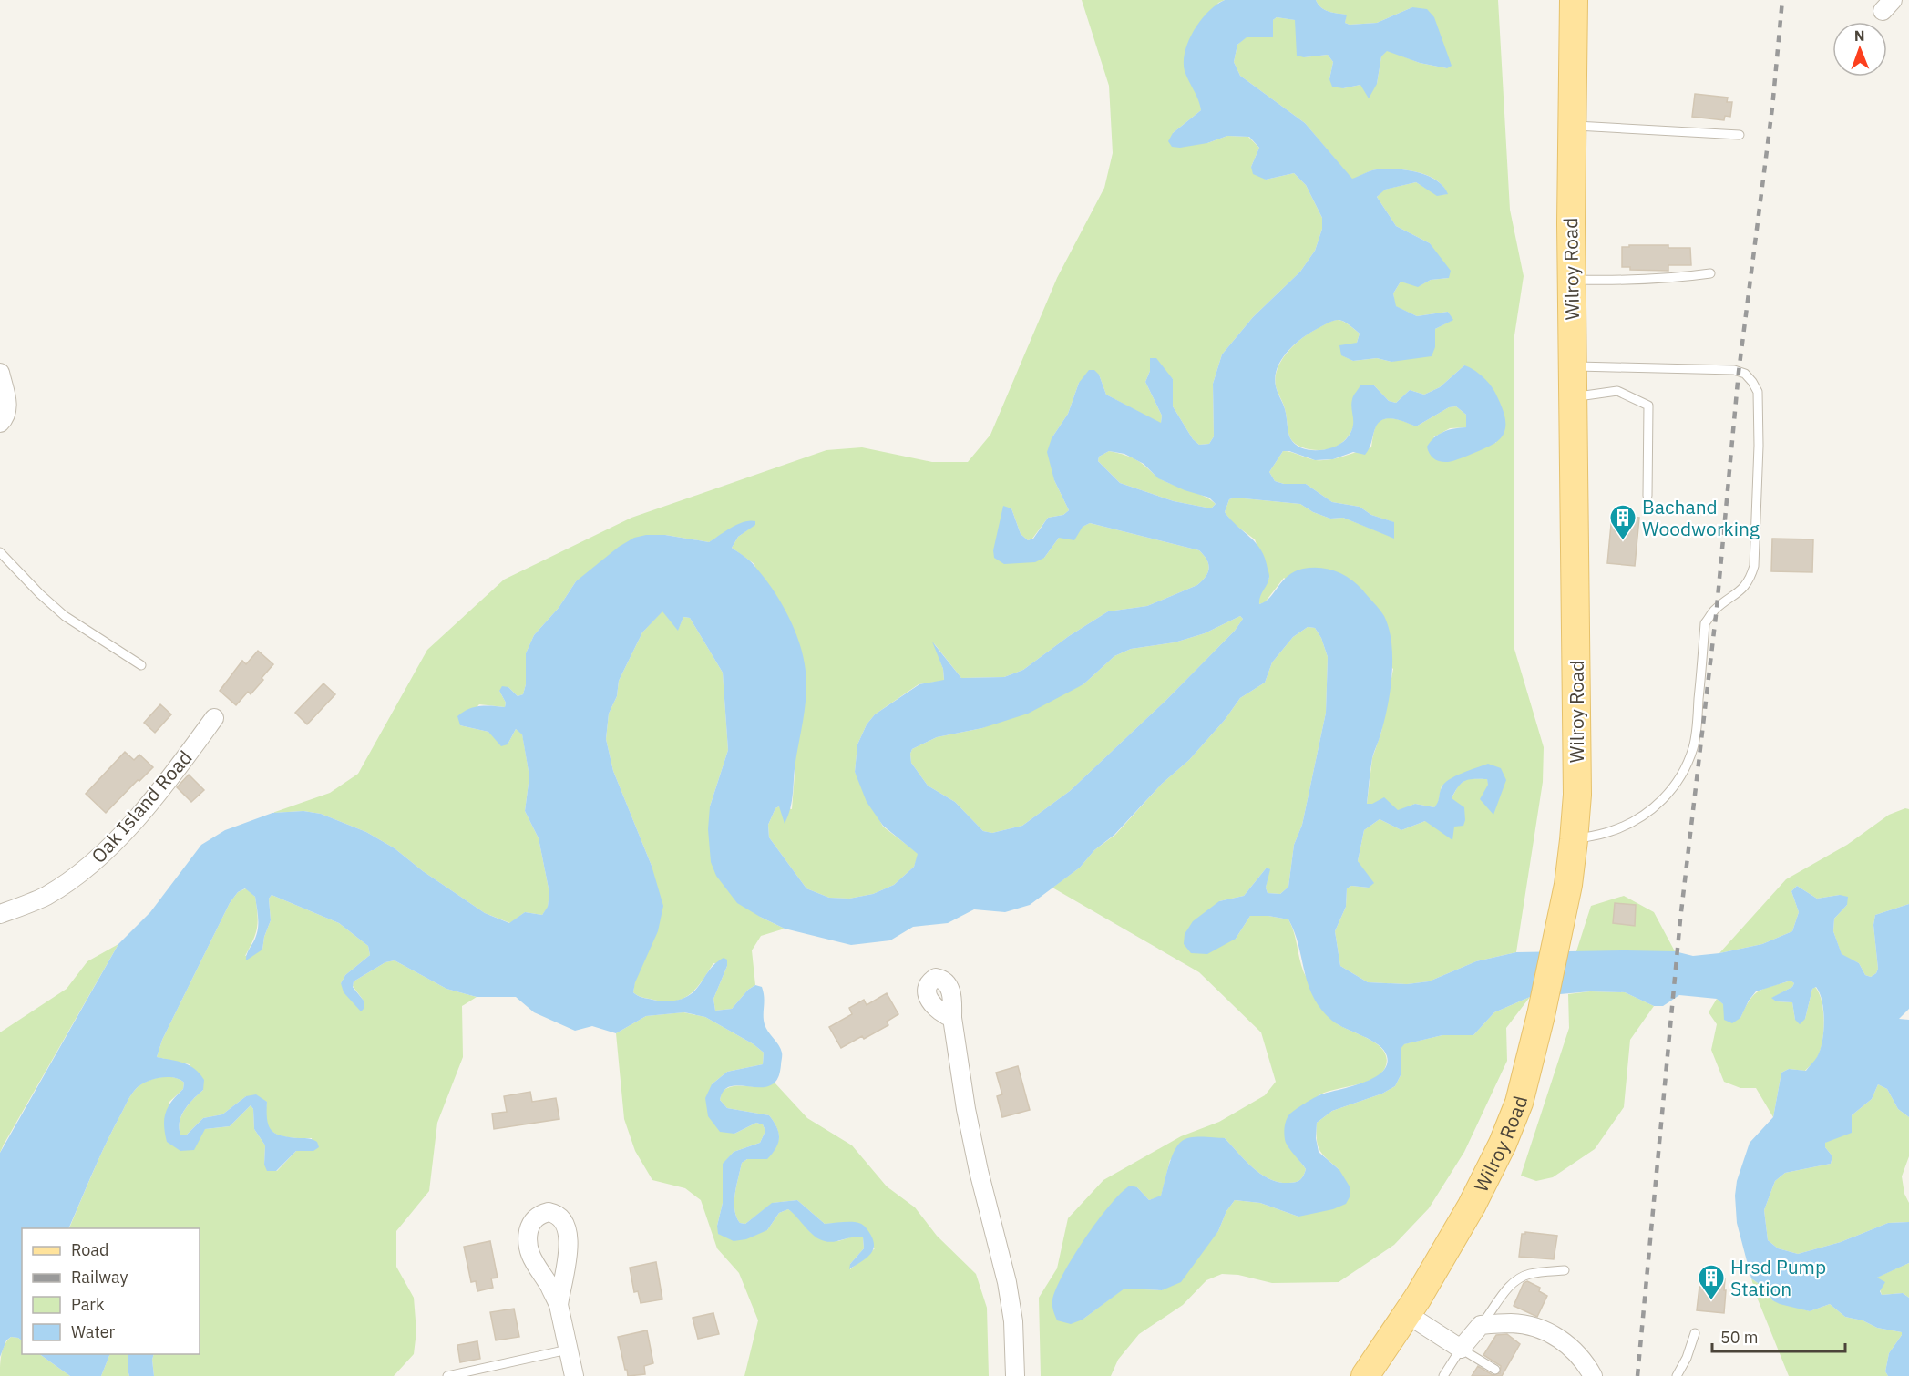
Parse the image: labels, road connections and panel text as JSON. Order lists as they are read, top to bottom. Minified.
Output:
{"streets":{"main road":["Wilroy Road"],"street":["Oak Island Road"]},"places":{"building":["Bachand Woodworking","Hrsd Pump Station"]},"legend":["Road","Railway","Park","Water"],"scale_bar":"50 m","north":"top"}
